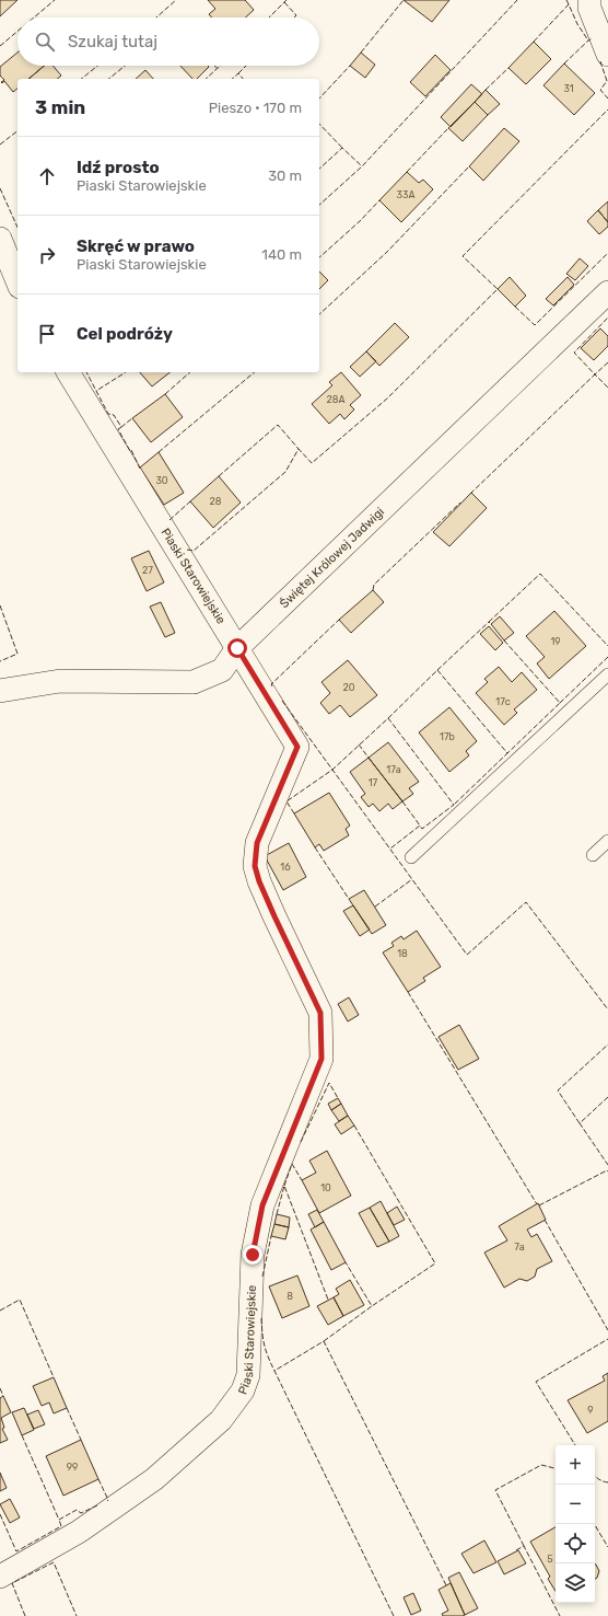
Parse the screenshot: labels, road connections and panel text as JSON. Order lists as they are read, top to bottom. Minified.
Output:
{"streets":{"street":["Świętej Królowej Jadwigi","Piaski Starowiejskie"]},"crossings":[["Świętej Królowej Jadwigi","Piaski Starowiejskie"]],"house_numbers":["31","33A","28A","30","28","27","19","20","17c","17b","17a","17","16","18","10","7a","8","9","99","5"],"page":{"search":"Szukaj tutaj","heading":["3 min","Pieszo · 170 m"],"list":[["Idź prosto","Piaski Starowiejskie","30 m"],["Skręć w prawo","Piaski Starowiejskie","140 m"],"Cel podróży"],"map_buttons":["+","−"]}}
